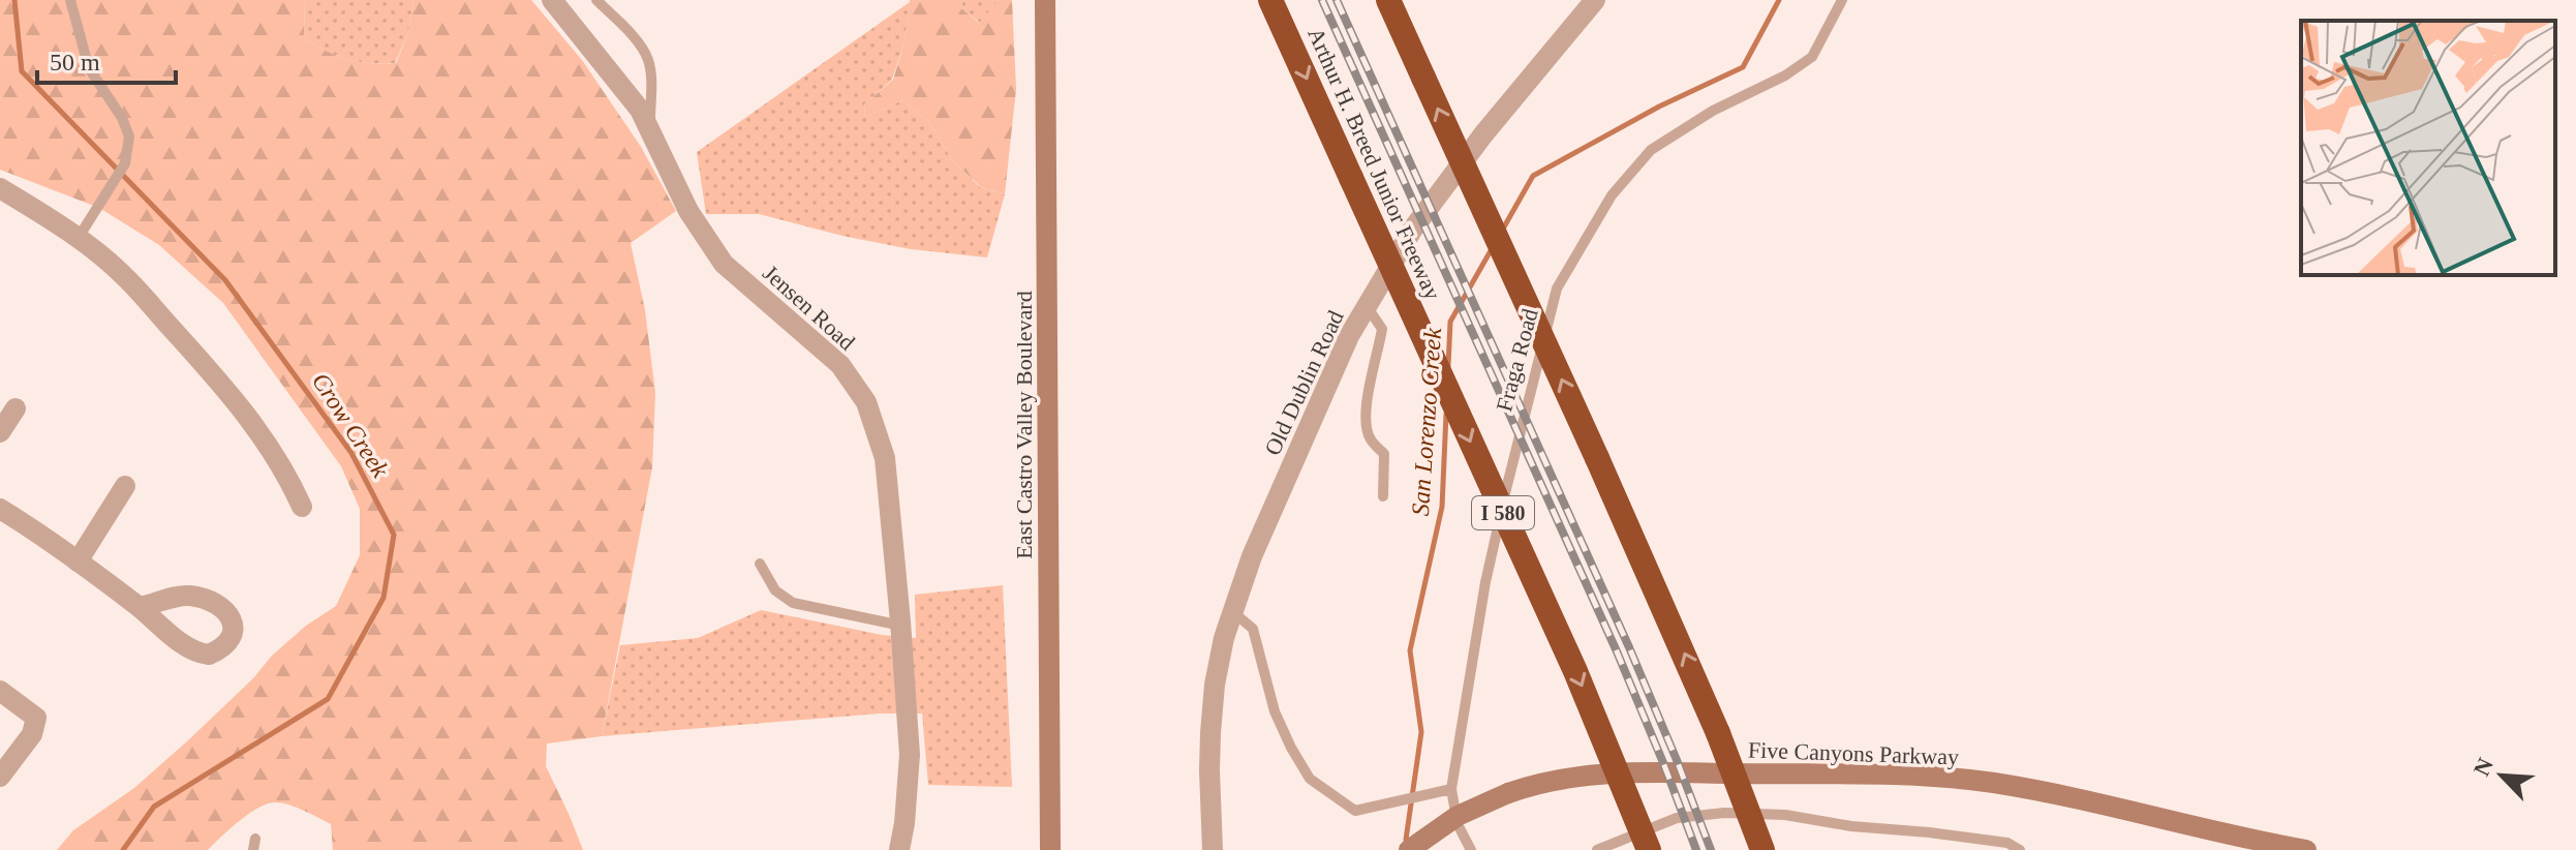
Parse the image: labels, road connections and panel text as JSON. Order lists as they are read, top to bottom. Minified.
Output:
{"streets":{"highway":["Arthur H. Breed Junior Freeway","I 580"],"main road":["East Castro Valley Boulevard","Five Canyons Parkway"],"street":["Jensen Road","Old Dublin Road"],"lane":["Fraga Road"]},"water":["San Lorenzo Creek","Crow Creek"],"scale_bar":"50 m","north":"top left"}
